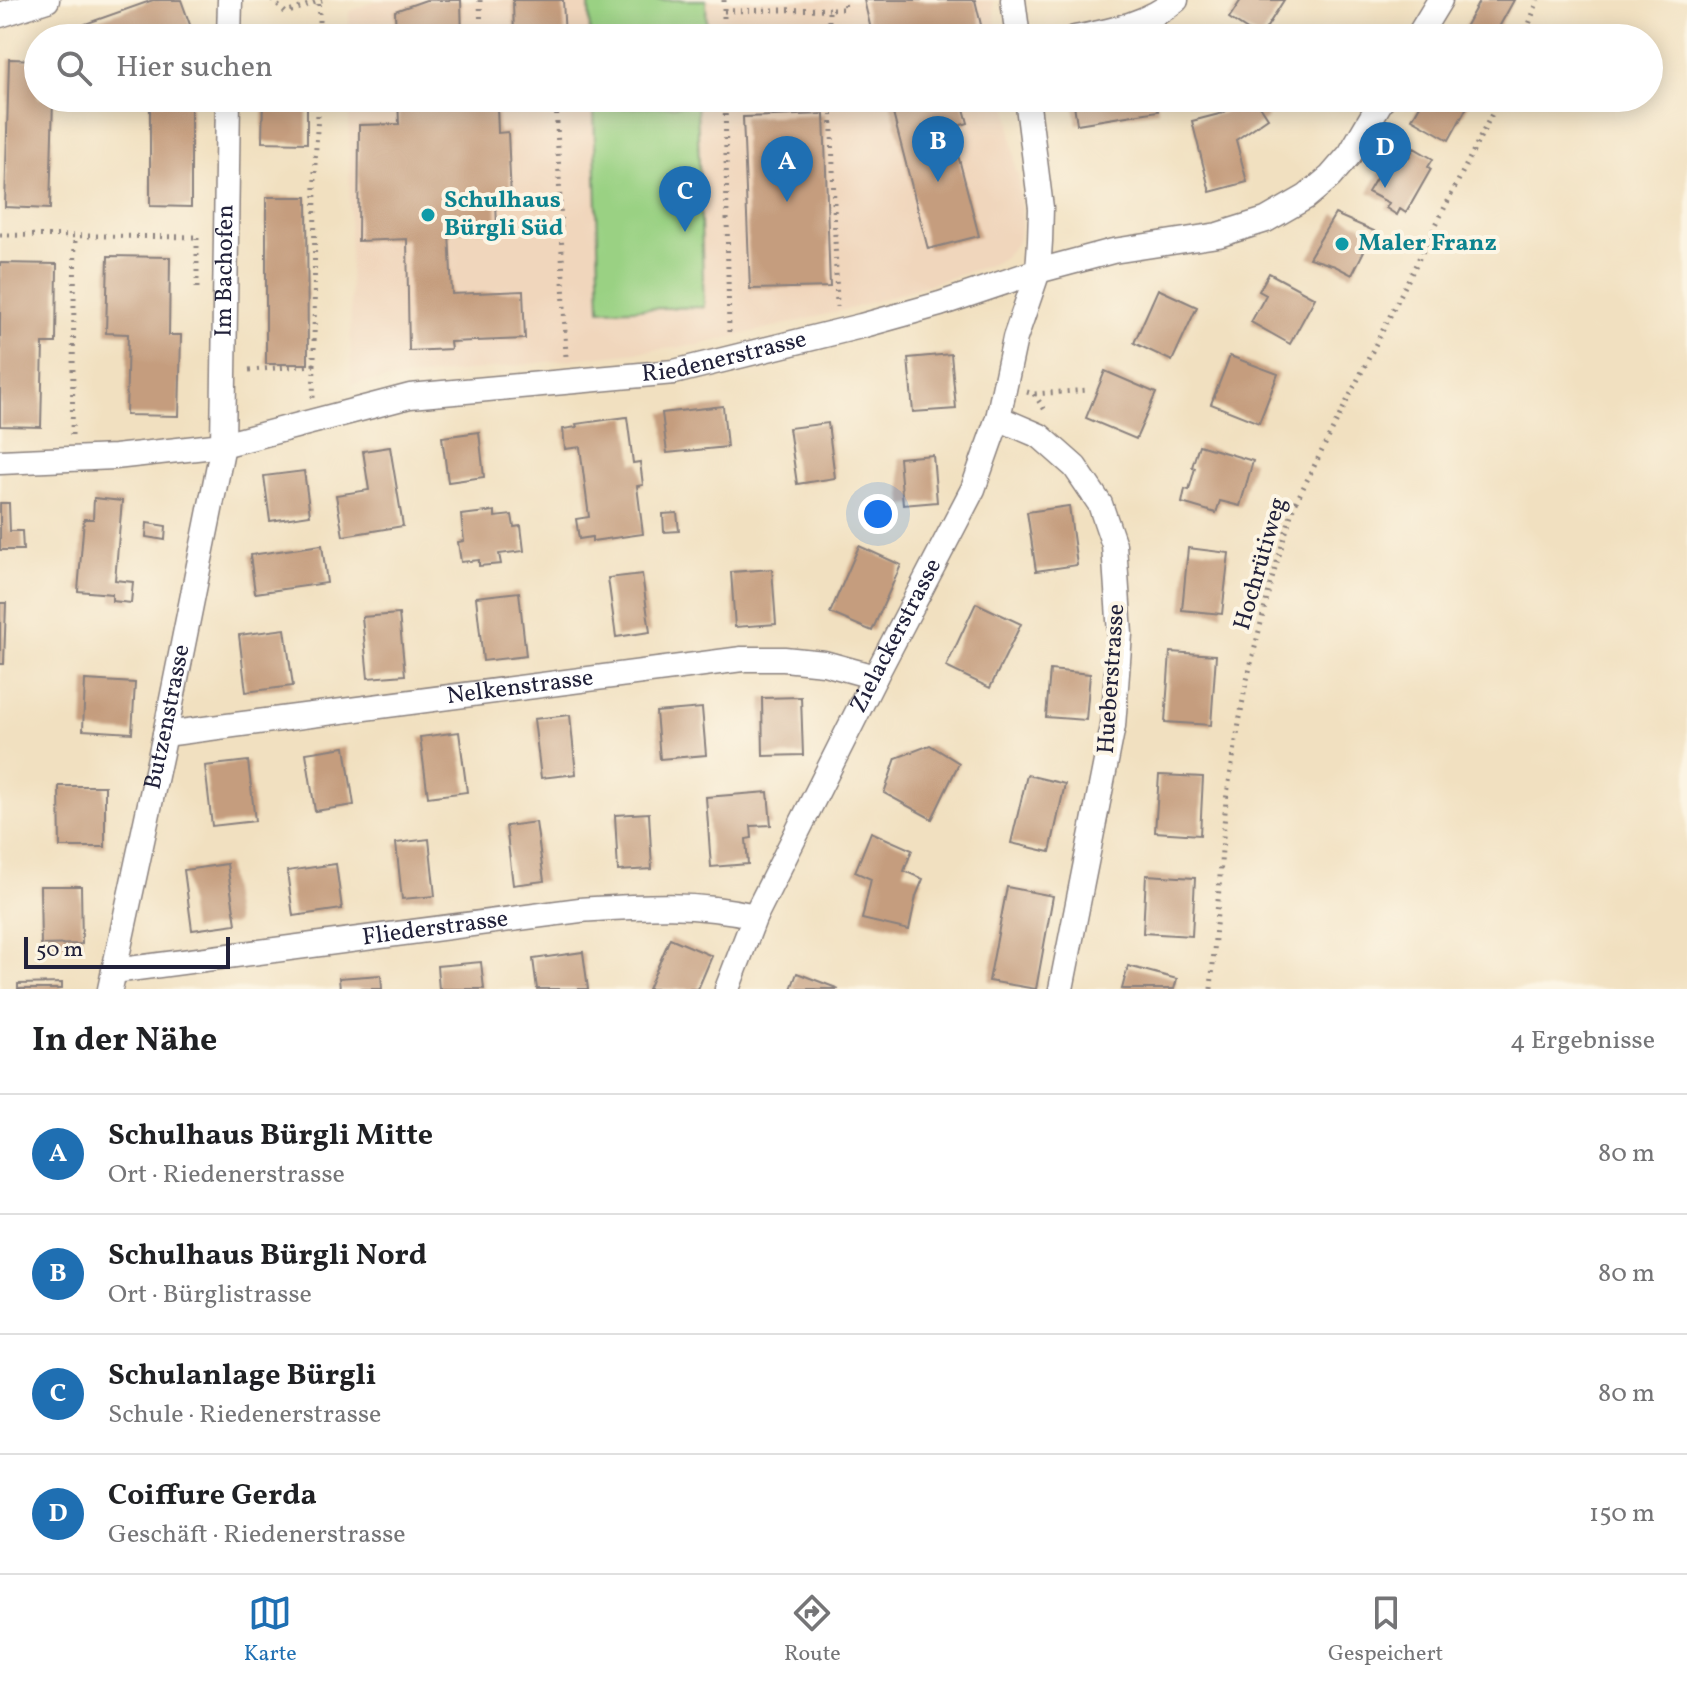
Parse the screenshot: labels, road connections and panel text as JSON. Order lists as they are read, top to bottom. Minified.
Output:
{"streets":{"street":["Im Bachofen","Riedenerstrasse","Zielackerstrasse","Hueberstrasse","Nelkenstrasse","Butzenstrasse","Fliederstrasse"],"path":["Hochrütiweg"]},"crossings":[["Im Bachofen","Riedenerstrasse"],["Im Bachofen","Butzenstrasse"],["Riedenerstrasse","Zielackerstrasse"],["Riedenerstrasse","Butzenstrasse"],["Zielackerstrasse","Hueberstrasse"],["Zielackerstrasse","Nelkenstrasse"],["Zielackerstrasse","Fliederstrasse"],["Nelkenstrasse","Butzenstrasse"],["Butzenstrasse","Fliederstrasse"]],"places":["Schulhaus Bürgli Süd","Maler Franz"],"scale_bar":"50 m","page":{"search":"Hier suchen","pins":["B","D","A","C"],"scale":"50 m","heading":["In der Nähe","4 Ergebnisse"],"list":[{"mark":"A","name":"Schulhaus Bürgli Mitte","note":"Ort · Riedenerstrasse","value":"80 m"},{"mark":"B","name":"Schulhaus Bürgli Nord","note":"Ort · Bürglistrasse","value":"80 m"},{"mark":"C","name":"Schulanlage Bürgli","note":"Schule · Riedenerstrasse","value":"80 m"},{"mark":"D","name":"Coiffure Gerda","note":"Geschäft · Riedenerstrasse","value":"150 m"}],"nav":["Karte","Route","Gespeichert"]}}
